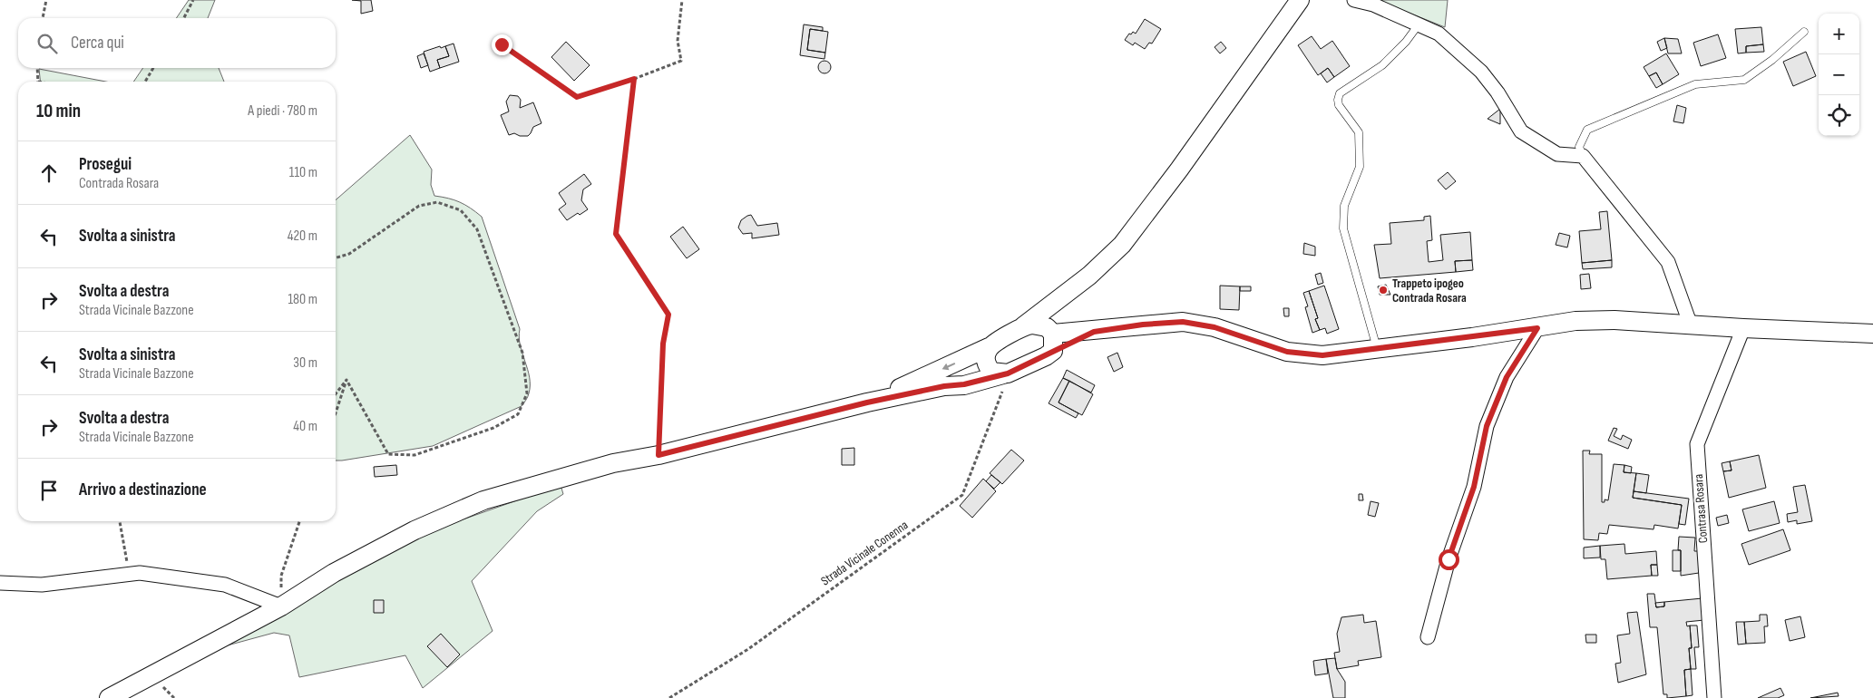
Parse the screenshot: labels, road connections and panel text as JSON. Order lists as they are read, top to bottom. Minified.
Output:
{"streets":{"street":["Contrasa Rosara"],"path":["Strada Vicinale Conenna"]},"places":["Trappeto ipogeo Contrada Rosara"],"page":{"map_buttons":["+","−"],"search":"Cerca qui","heading":["10 min","A piedi · 780 m"],"list":[["Prosegui","Contrada Rosara","110 m"],["Svolta a sinistra","420 m"],["Svolta a destra","Strada Vicinale Bazzone","180 m"],["Svolta a sinistra","Strada Vicinale Bazzone","30 m"],["Svolta a destra","Strada Vicinale Bazzone","40 m"],"Arrivo a destinazione"]}}
